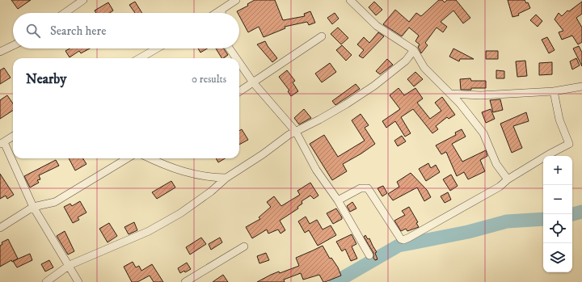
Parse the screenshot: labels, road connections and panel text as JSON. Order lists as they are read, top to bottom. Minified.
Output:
{"page":{"search":"Search here","heading":["Nearby","0 results"],"map_buttons":["+","−"]}}
